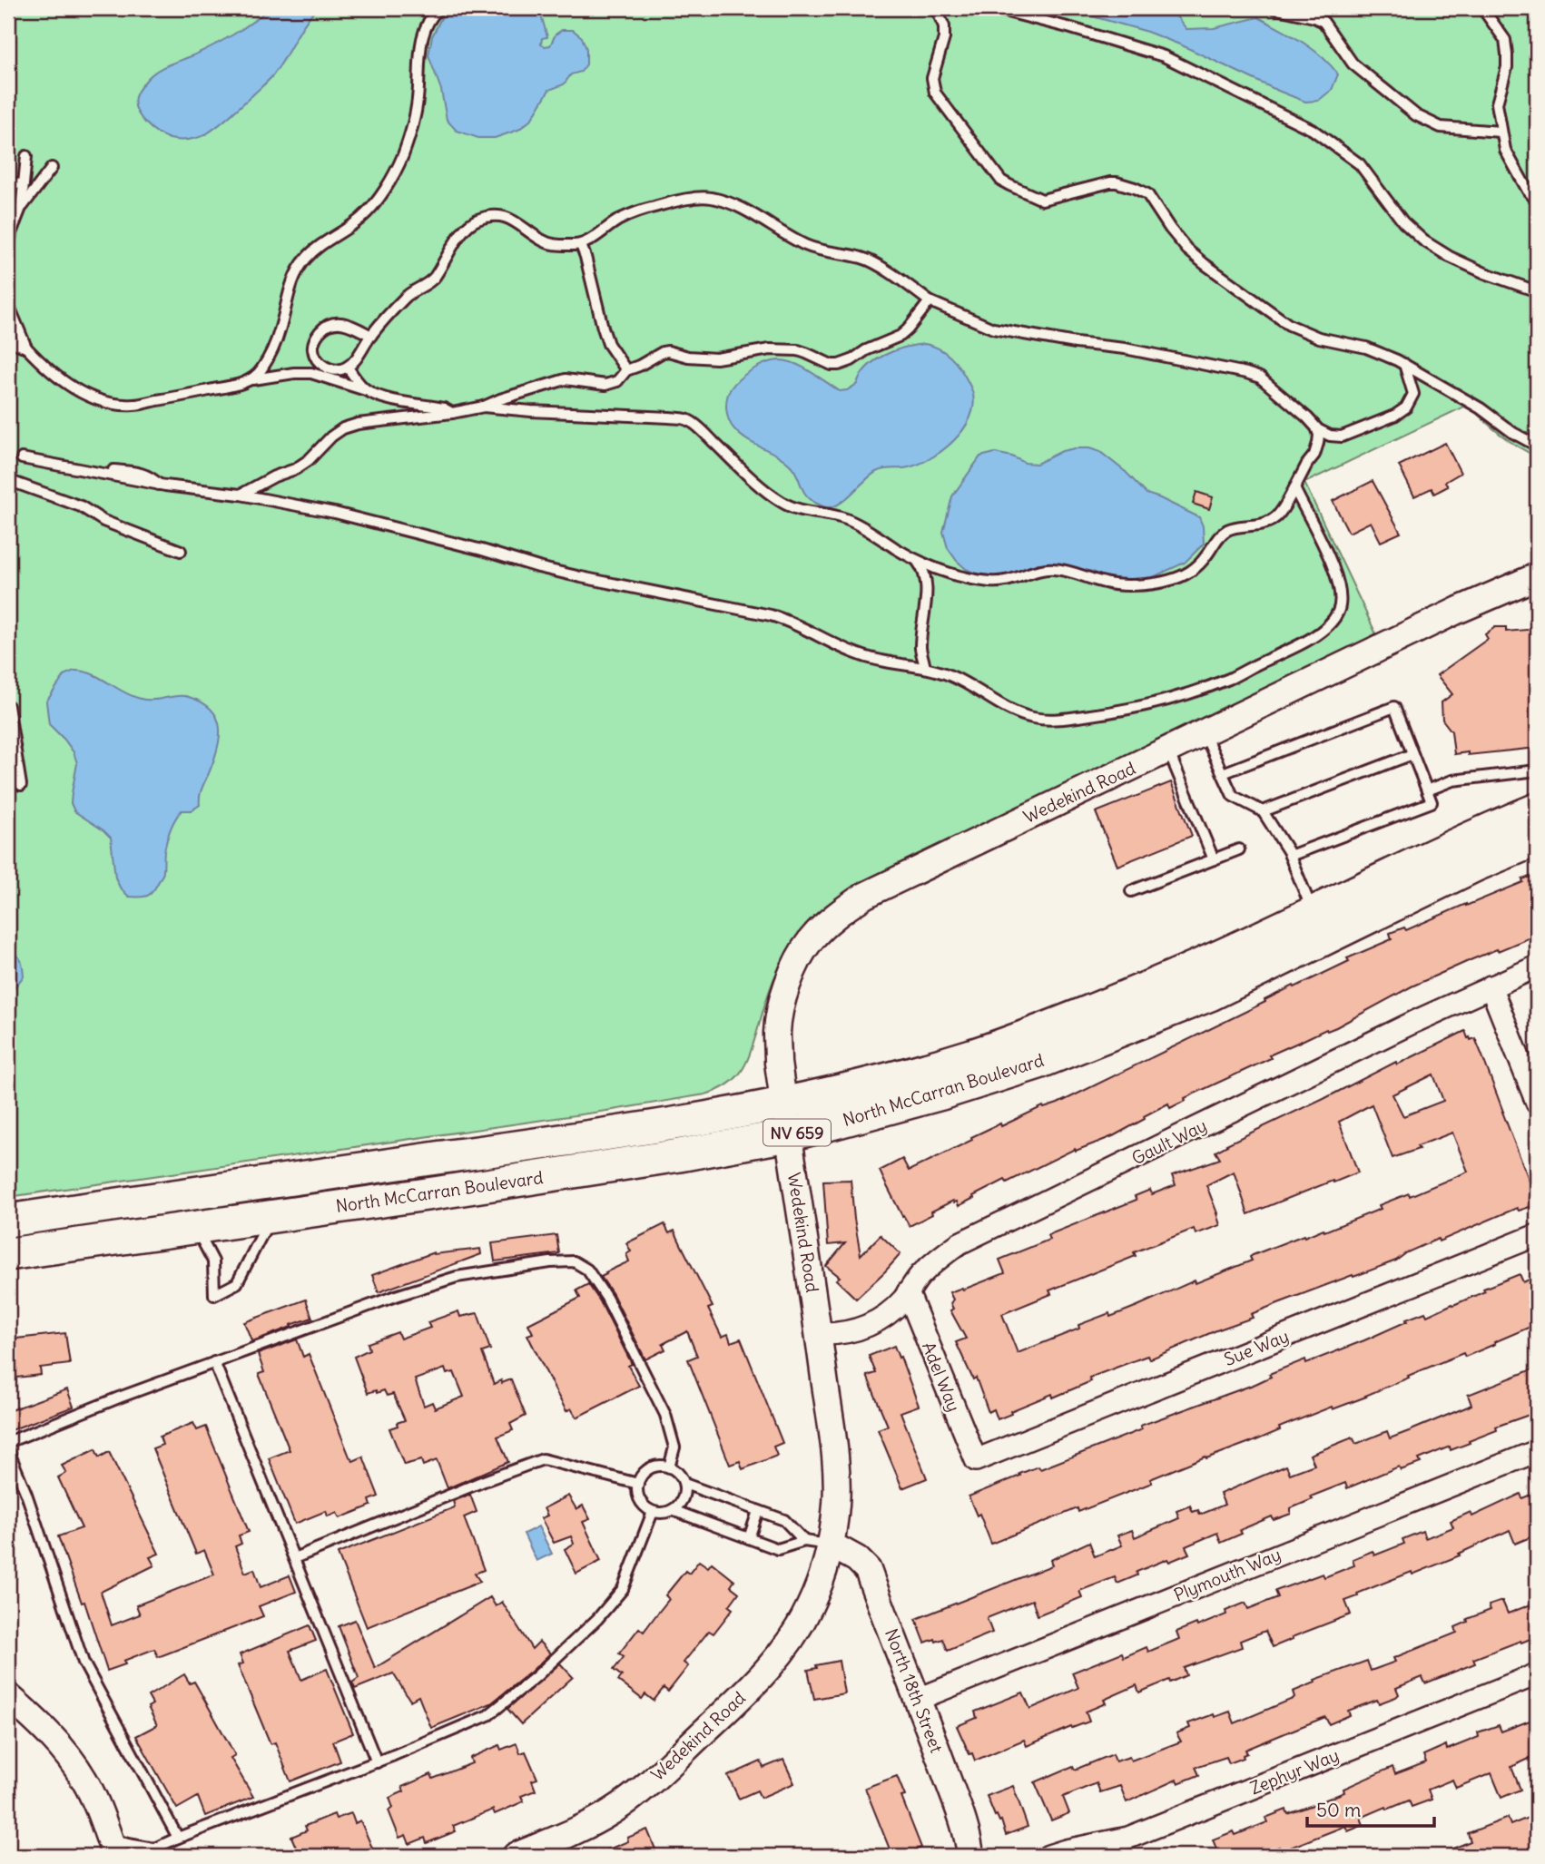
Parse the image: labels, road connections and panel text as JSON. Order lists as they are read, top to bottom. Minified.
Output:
{"streets":{"main road":["North McCarran Boulevard","NV 659"],"street":["Wedekind Road","Gault Way","Sue Way","Adel Way","Plymouth Way","North 18th Street","Zephyr Way"]},"crossings":[["Wedekind Road","North McCarran Boulevard"],["Wedekind Road","Gault Way"],["Wedekind Road","North 18th Street"],["Gault Way","Adel Way"],["Sue Way","Adel Way"],["Plymouth Way","North 18th Street"]],"scale_bar":"50 m"}
